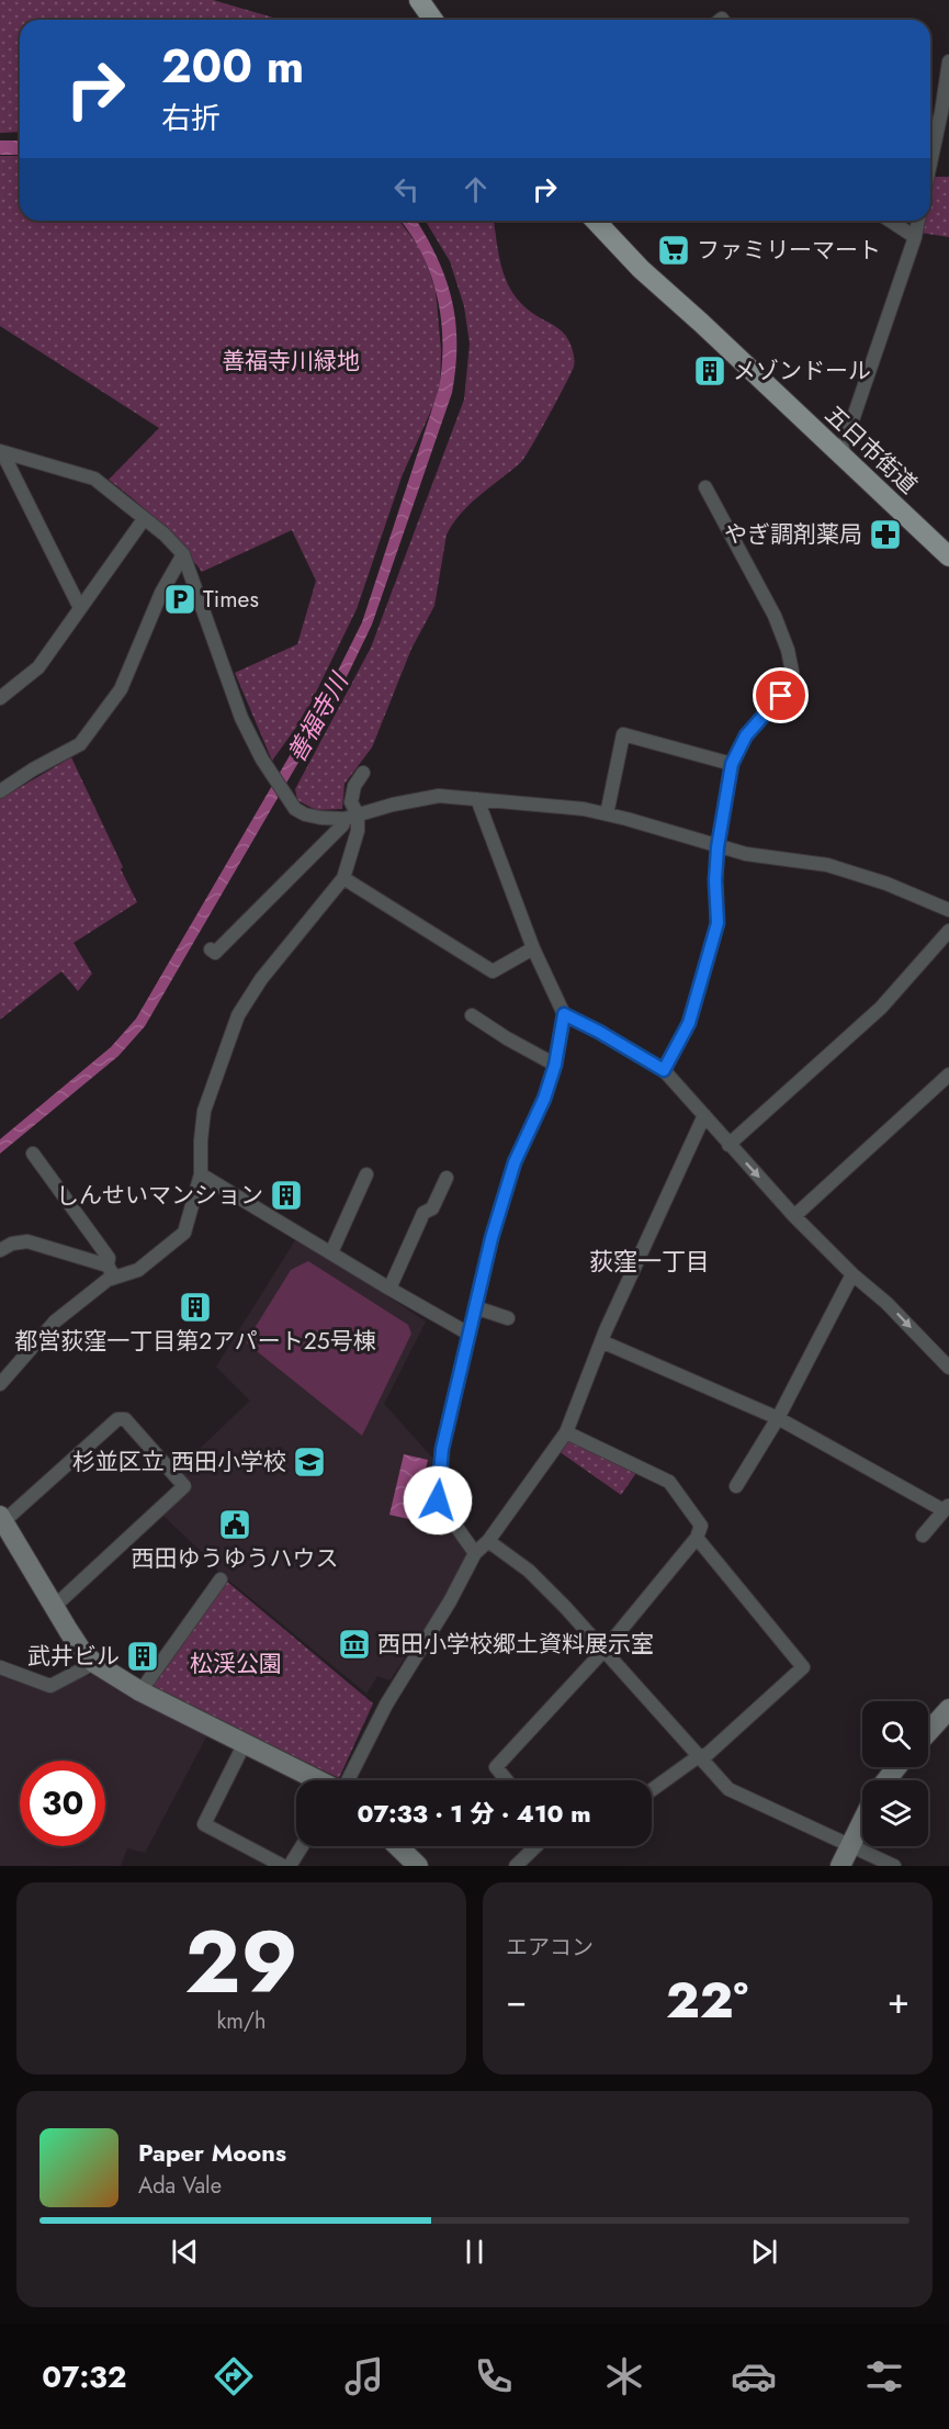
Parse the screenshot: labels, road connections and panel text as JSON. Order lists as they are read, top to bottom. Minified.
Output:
{"streets":{"main road":["五日市街道"]},"districts":["荻窪一丁目"],"water":["善福寺川"],"parks":["善福寺川緑地","松渓公園"],"places":{"supermarket":["ファミリーマート"],"building":["メゾンドール","しんせいマンション","都営荻窪一丁目第2アパート25号棟","武井ビル"],"pharmacy":["やぎ調剤薬局"],"parking":["Times"],"school or university":["杉並区立 西田小学校"],"public building":["西田ゆうゆうハウス"],"museum":["西田小学校郷土資料展示室"]},"page":{"turn":["200 m","右折"],"limit":"30","trip":"07:33 · 1 分 · 410 m","tile":[["29","km/h"],"エアコン"],"heat":["−","22°","+"],"song":["Paper Moons","Ada Vale"],"tabs":"07:32"}}
